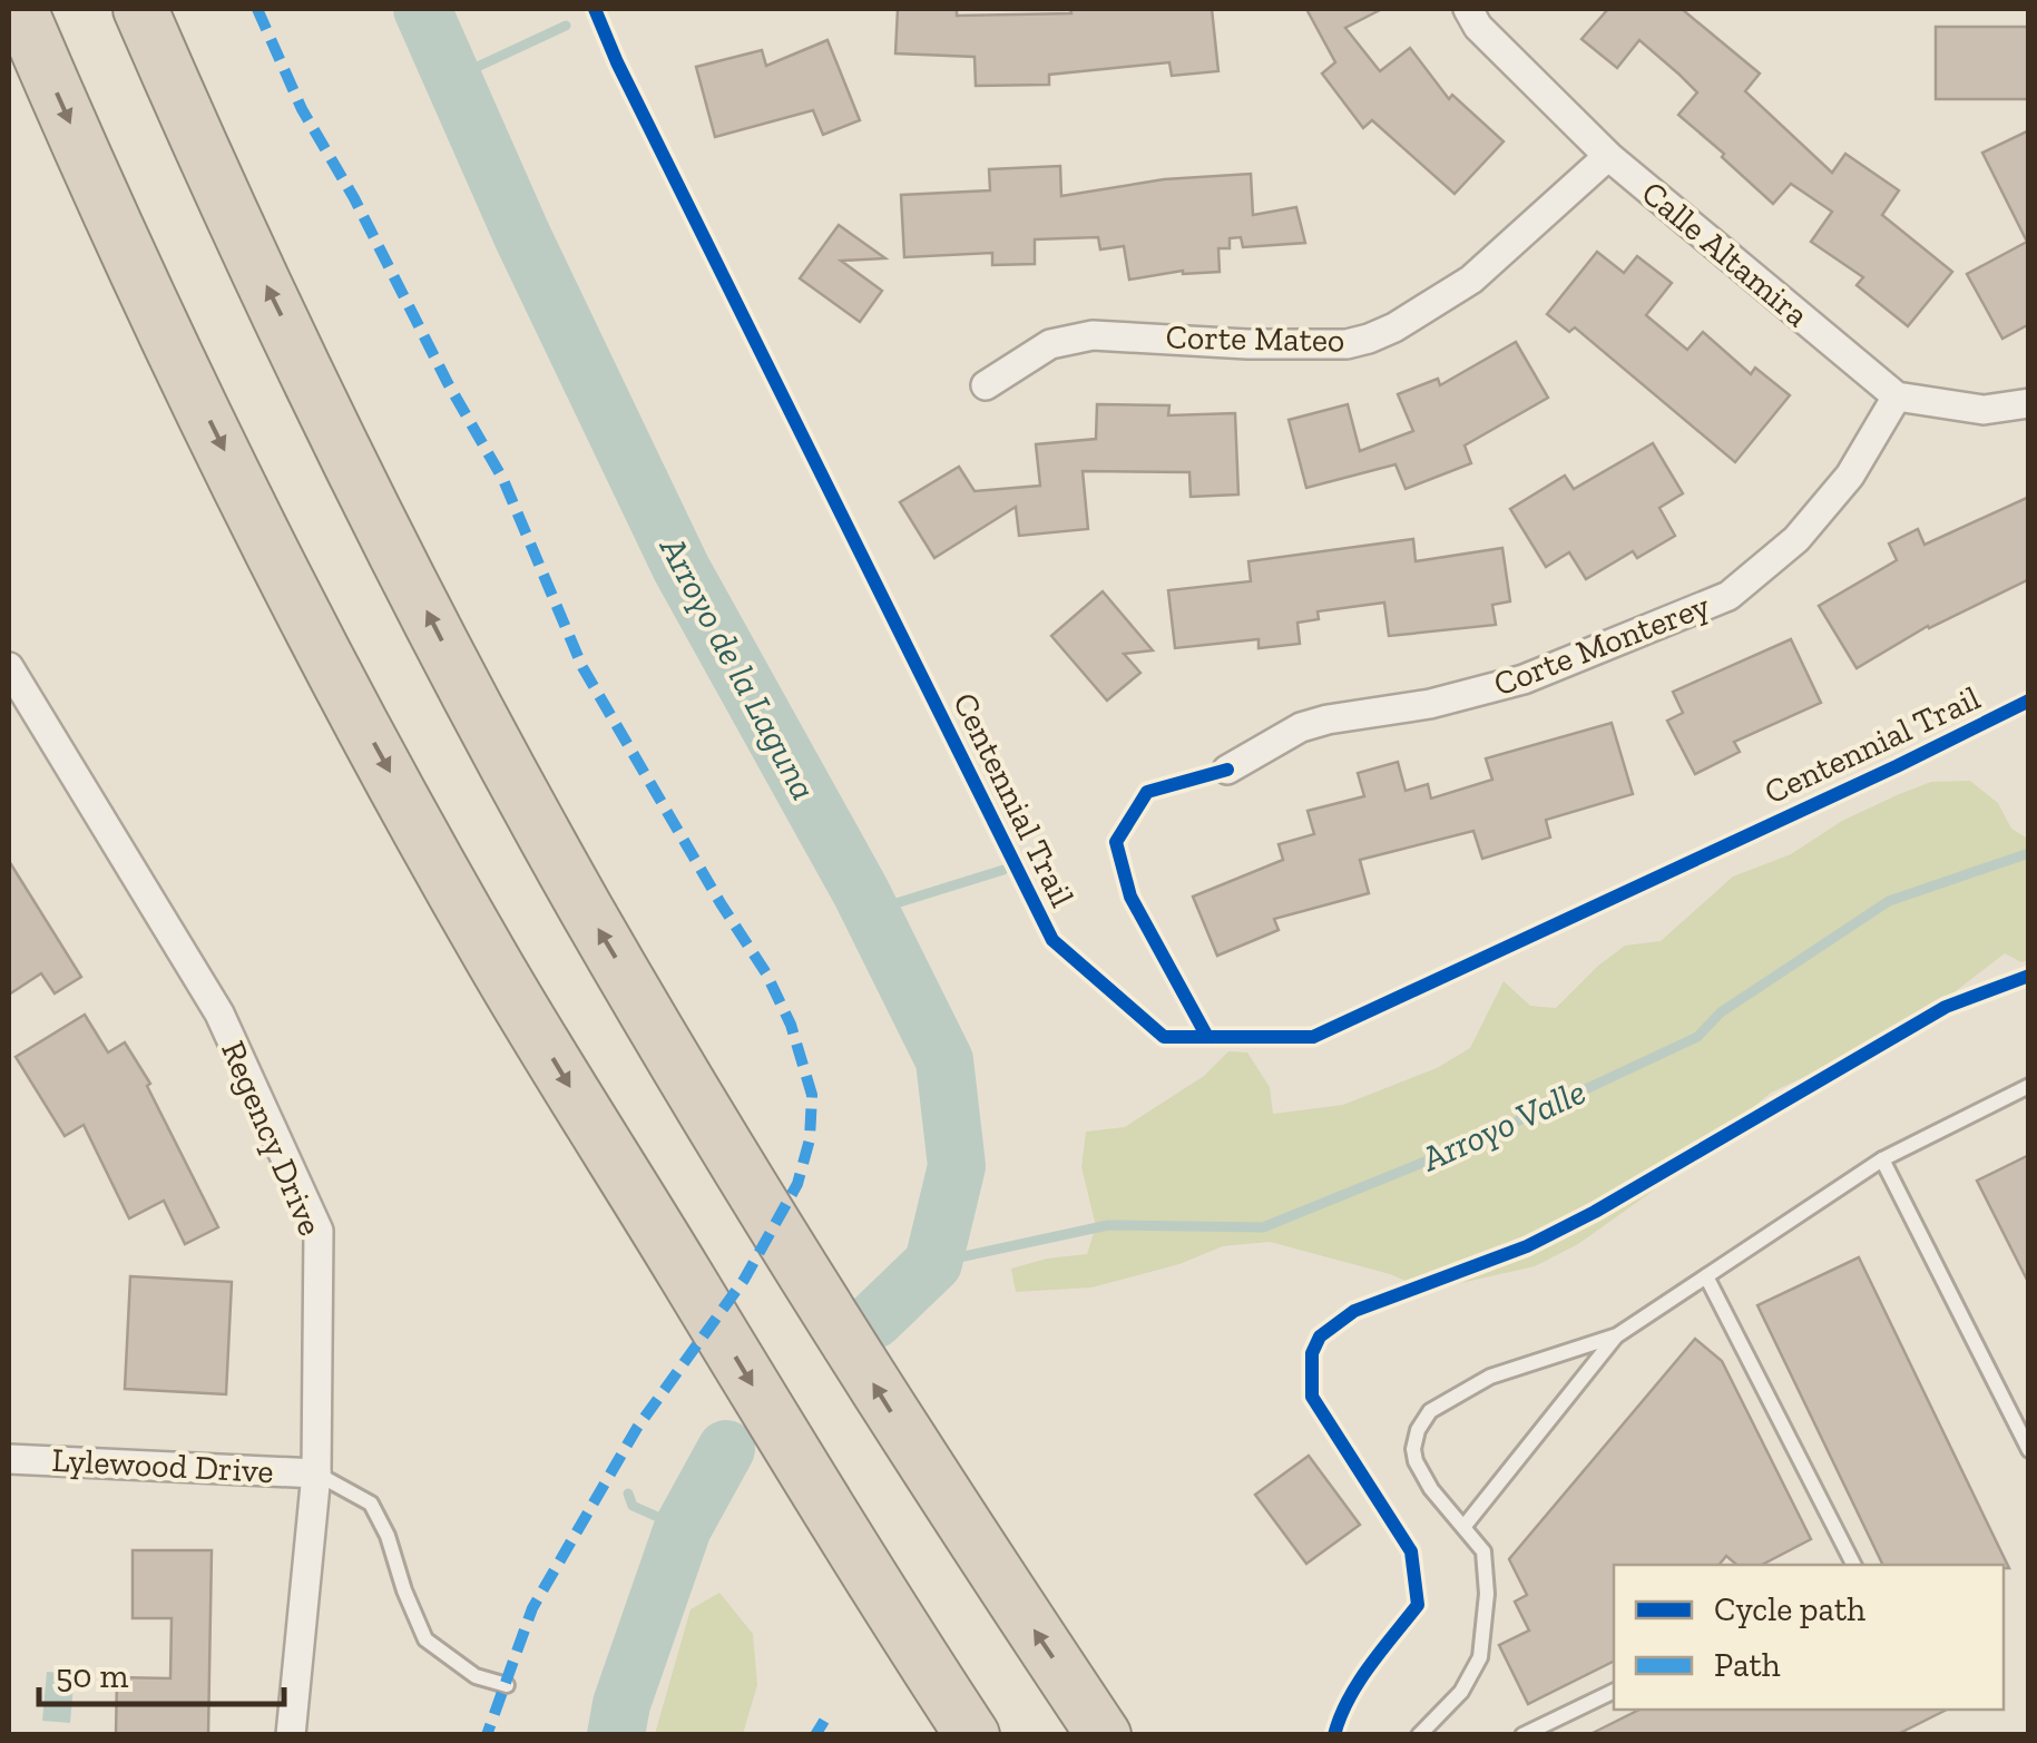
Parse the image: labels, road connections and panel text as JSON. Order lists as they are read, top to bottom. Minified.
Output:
{"streets":{"street":["Calle Altamira","Corte Mateo","Corte Monterey","Regency Drive","Lylewood Drive"],"cycle path":["Centennial Trail"]},"crossings":[["Calle Altamira","Corte Mateo"],["Calle Altamira","Corte Monterey"],["Regency Drive","Lylewood Drive"]],"water":["Arroyo de la Laguna","Arroyo Valle"],"legend":["Cycle path","Path"],"scale_bar":"50 m"}
